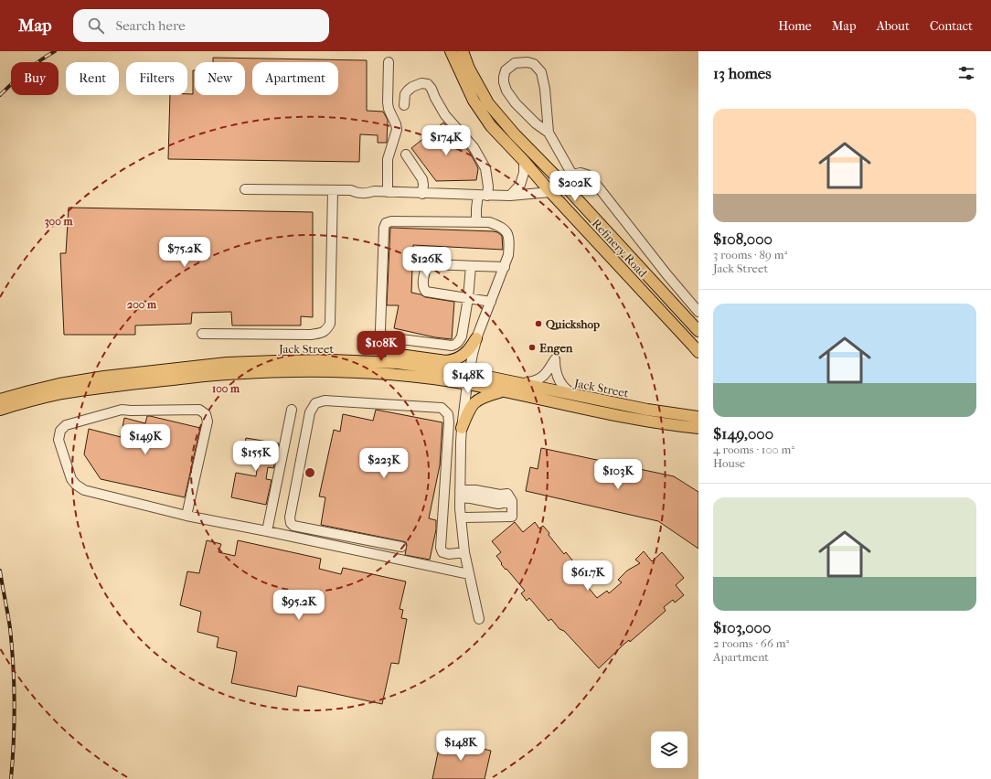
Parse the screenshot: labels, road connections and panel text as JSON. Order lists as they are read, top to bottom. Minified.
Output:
{"streets":{"main road":["Refinery Road","Jack Street"]},"places":["Quickshop","Engen"],"page":{"header":"Map","search":"Search here","nav":["Home","Map","About","Contact"],"heading":"13 homes","chip":["Buy","Rent","Filters","New","Apartment"],"list":[{"name":"$108,000","note":"3 rooms · 89 m² · Jack Street"},{"name":"$149,000","note":"4 rooms · 100 m² · House"},{"name":"$103,000","note":"2 rooms · 66 m² · Apartment"}],"price":["$174K","$202K","$75.2K","$126K","$108K","$148K","$149K","$155K","$223K","$103K","$61.7K","$95.2K","$148K"]},"rings":["300 m","200 m","100 m"]}
